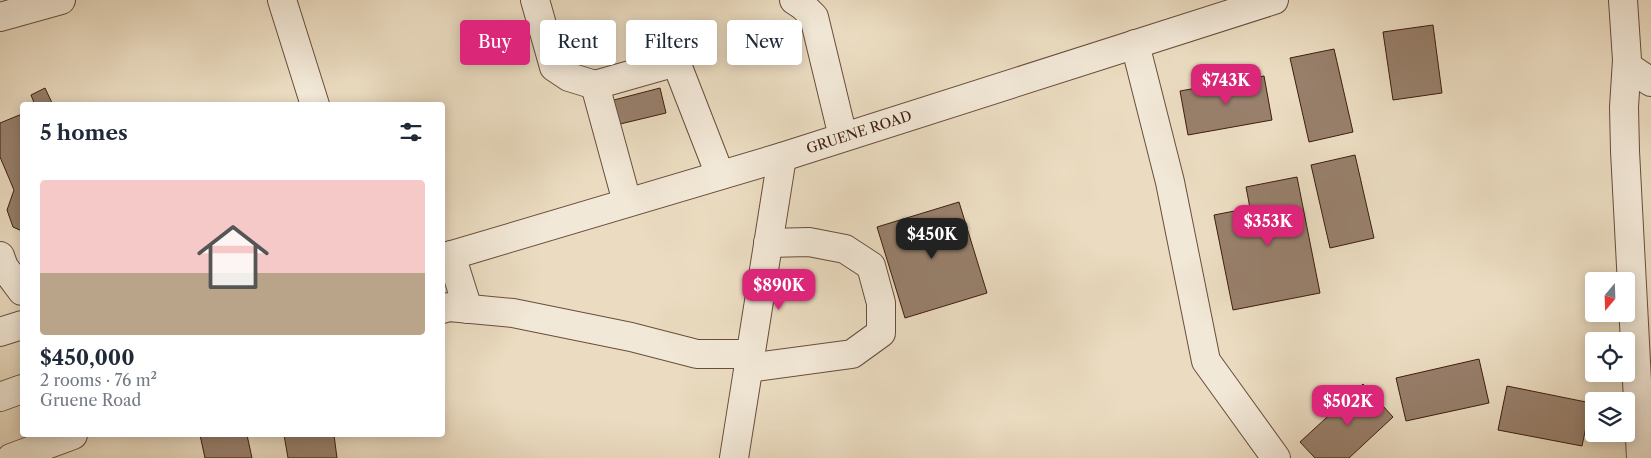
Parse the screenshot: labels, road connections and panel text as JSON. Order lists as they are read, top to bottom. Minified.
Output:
{"streets":{"street":["GRUENE ROAD"]},"north":"bottom","page":{"chip":["Buy","Rent","Filters","New"],"price":["$743K","$353K","$450K","$890K","$502K"],"heading":"5 homes","list":[{"name":"$450,000","note":"2 rooms · 76 m² · Gruene Road"}]}}
